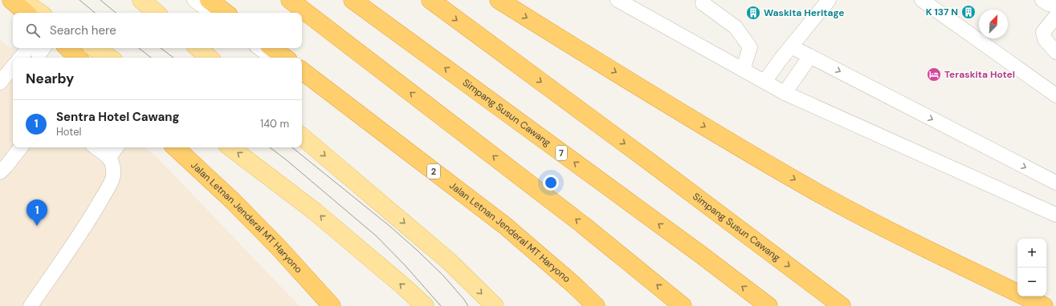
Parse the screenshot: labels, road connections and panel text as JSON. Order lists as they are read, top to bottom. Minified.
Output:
{"streets":{"highway":["Simpang Susun Cawang","7","2","Jalan Letnan Jenderal MT Haryono"]},"places":{"building":["K 137 N","Waskita Heritage"],"hotel":["Teraskita Hotel"]},"north":"top right","page":{"search":"Search here","heading":"Nearby","list":[{"mark":"1","name":"Sentra Hotel Cawang","note":"Hotel","value":"140 m"}],"pins":"1","map_buttons":["+","−"]}}
